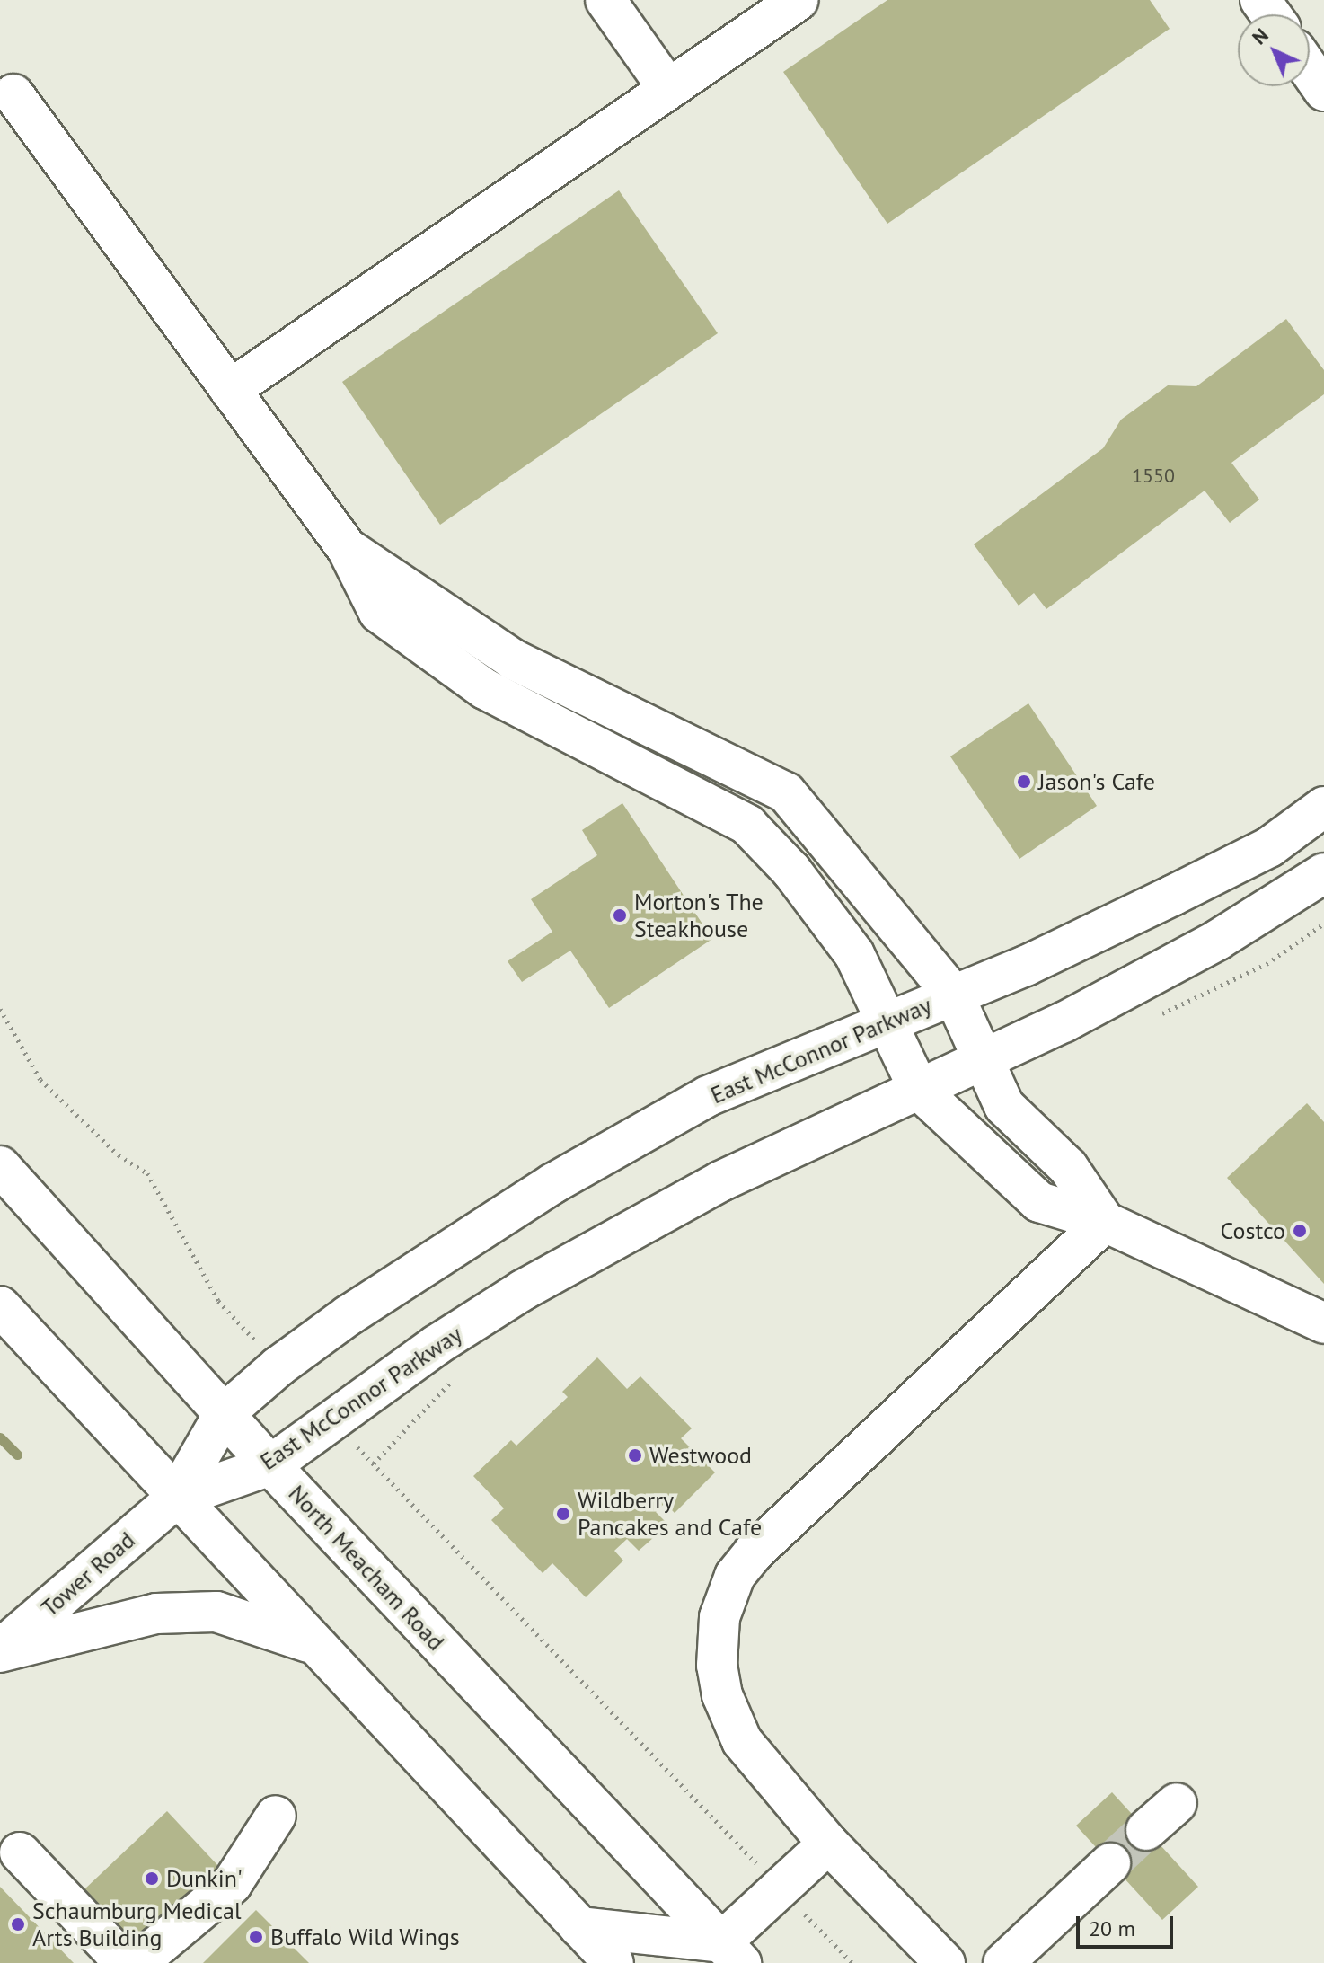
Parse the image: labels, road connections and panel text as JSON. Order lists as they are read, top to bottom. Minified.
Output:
{"streets":{"street":["East McConnor Parkway","North Meacham Road","Tower Road"]},"crossings":[["East McConnor Parkway","North Meacham Road"],["East McConnor Parkway","Tower Road"]],"places":["Jason's Cafe","Morton's The Steakhouse","Costco","Westwood","Wildberry Pancakes and Cafe","Dunkin'","Schaumburg Medical Arts Building","Buffalo Wild Wings"],"house_numbers":["1550"],"scale_bar":"20 m","north":"top left"}
